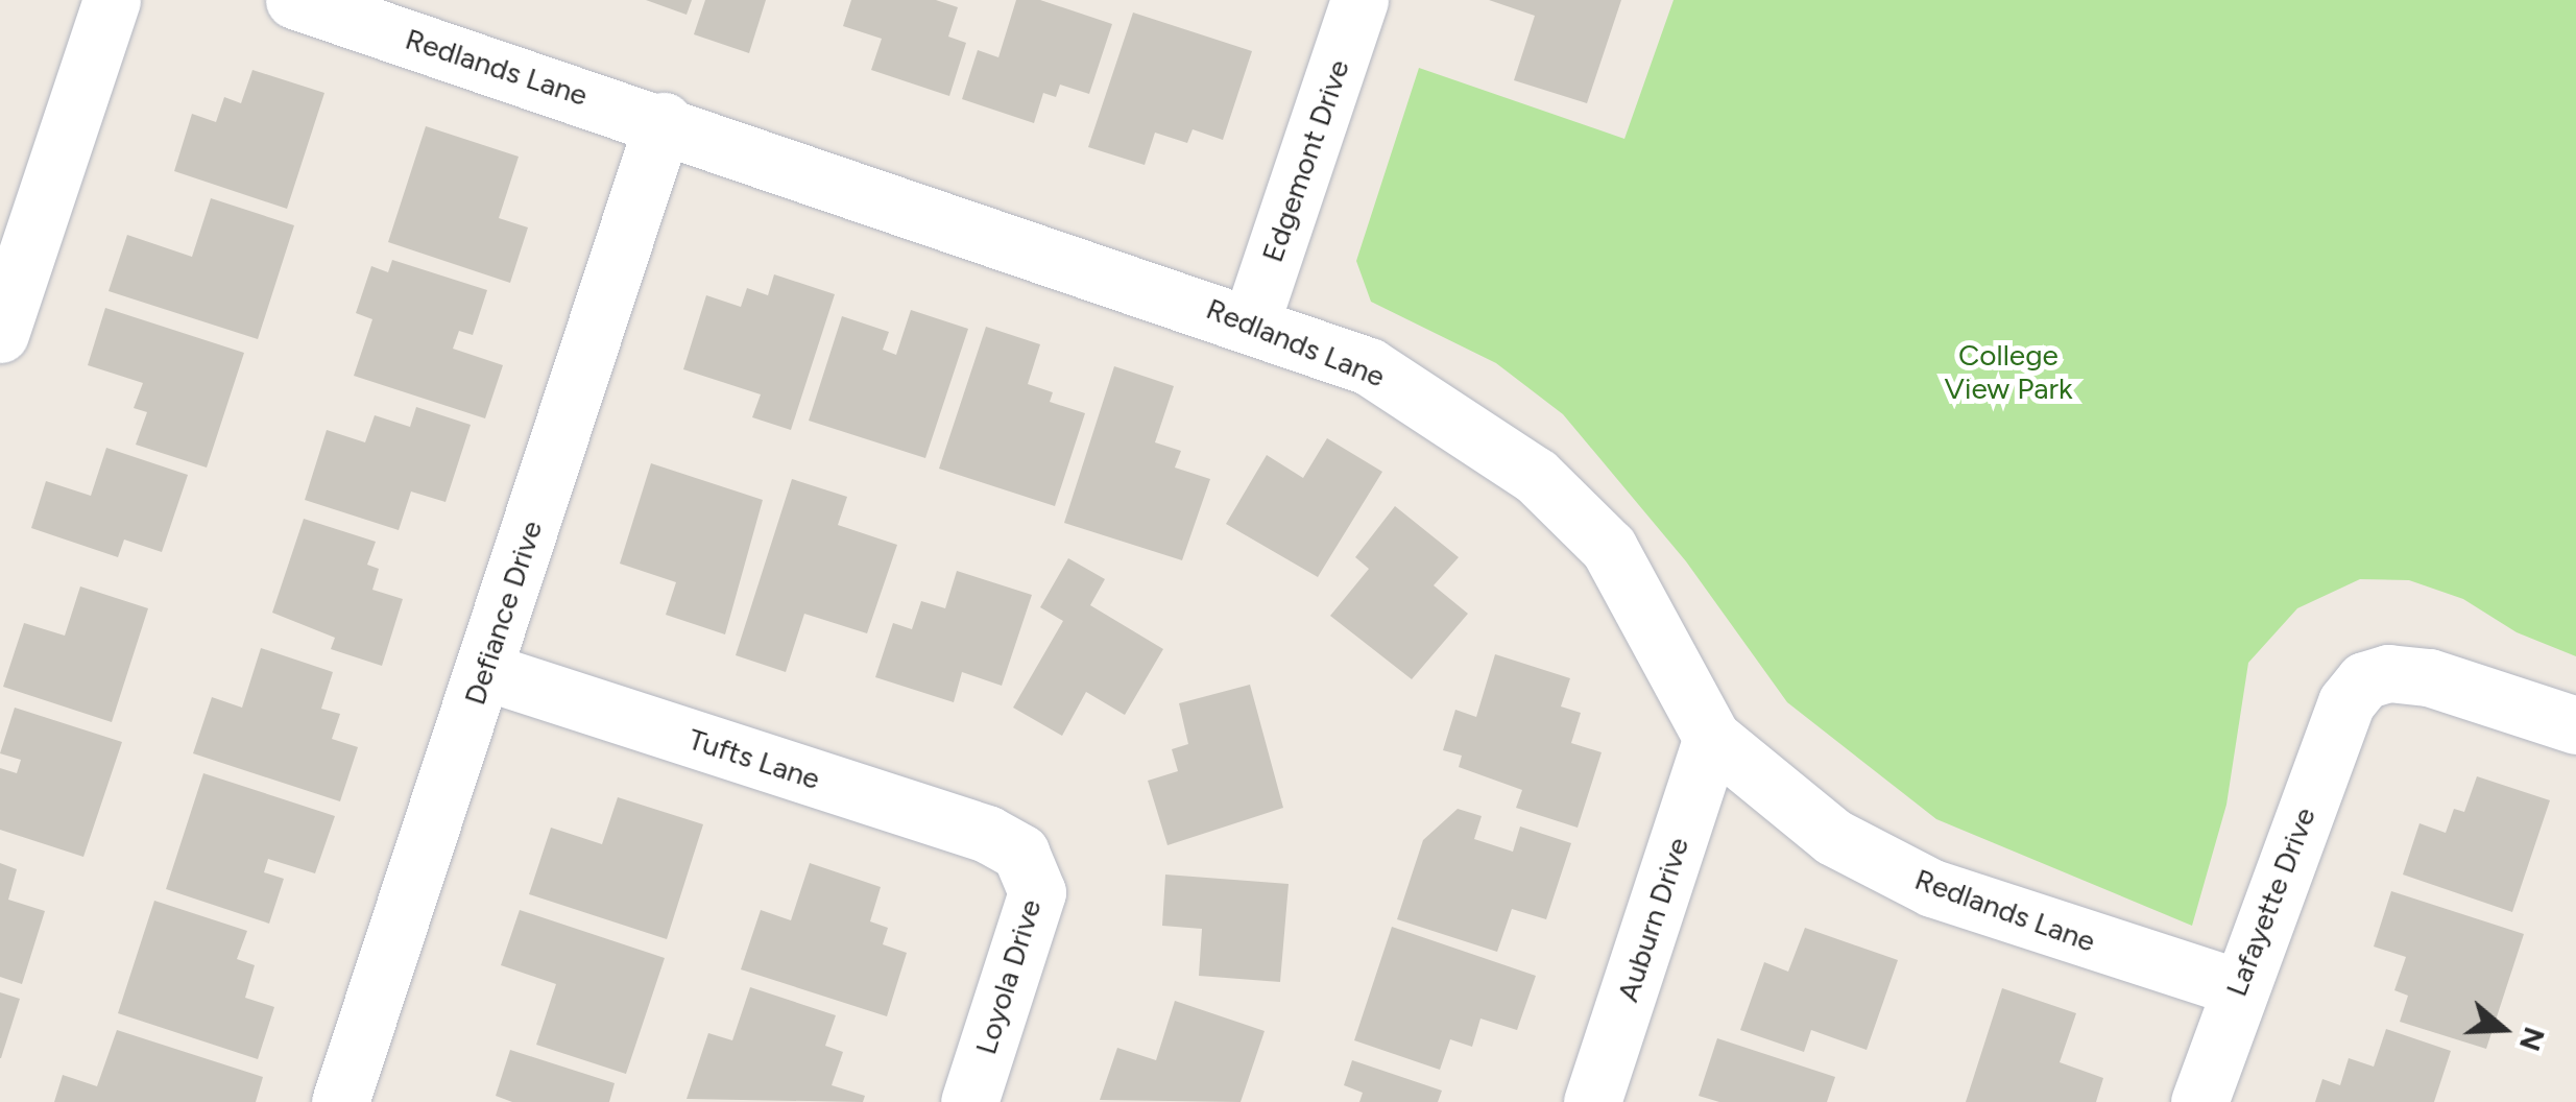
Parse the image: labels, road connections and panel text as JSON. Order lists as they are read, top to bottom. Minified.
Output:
{"streets":{"street":["Redlands Lane","Edgemont Drive","Defiance Drive","Tufts Lane","Lafayette Drive","Auburn Drive","Loyola Drive"]},"crossings":[["Redlands Lane","Edgemont Drive"],["Redlands Lane","Defiance Drive"],["Redlands Lane","Lafayette Drive"],["Redlands Lane","Auburn Drive"],["Defiance Drive","Tufts Lane"],["Tufts Lane","Loyola Drive"]],"parks":["College View Park"],"north":"right"}
